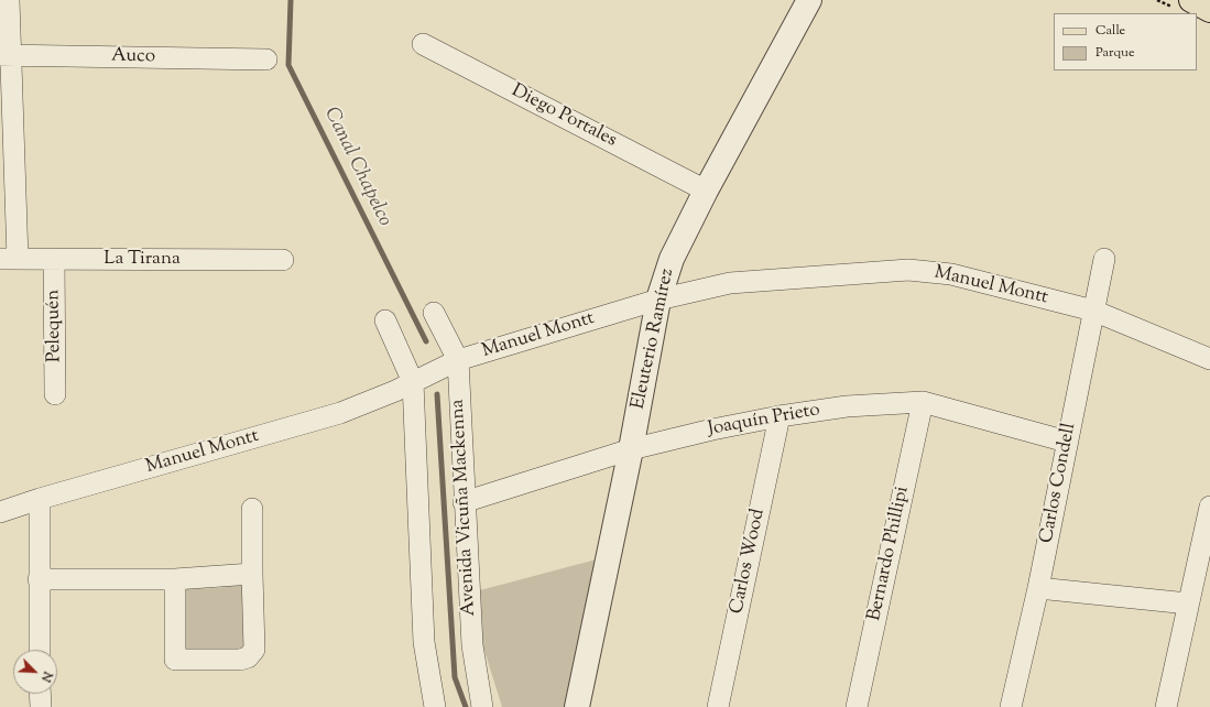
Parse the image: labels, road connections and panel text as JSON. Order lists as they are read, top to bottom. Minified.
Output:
{"streets":{"street":["Auco","Diego Portales","La Tirana","Manuel Montt","Pelequén","Eleuterio Ramírez","Joaquín Prieto","Carlos Condell","Avenida Vicuña Mackenna","Bernardo Phillipi","Carlos Wood"]},"crossings":[["Diego Portales","Eleuterio Ramírez"],["La Tirana","Pelequén"],["Manuel Montt","Eleuterio Ramírez"],["Manuel Montt","Carlos Condell"],["Manuel Montt","Avenida Vicuña Mackenna"],["Eleuterio Ramírez","Joaquín Prieto"],["Joaquín Prieto","Carlos Condell"],["Joaquín Prieto","Avenida Vicuña Mackenna"],["Joaquín Prieto","Bernardo Phillipi"],["Joaquín Prieto","Carlos Wood"]],"water":["Canal Chapelco"],"legend":["Calle","Parque"],"north":"bottom right"}
